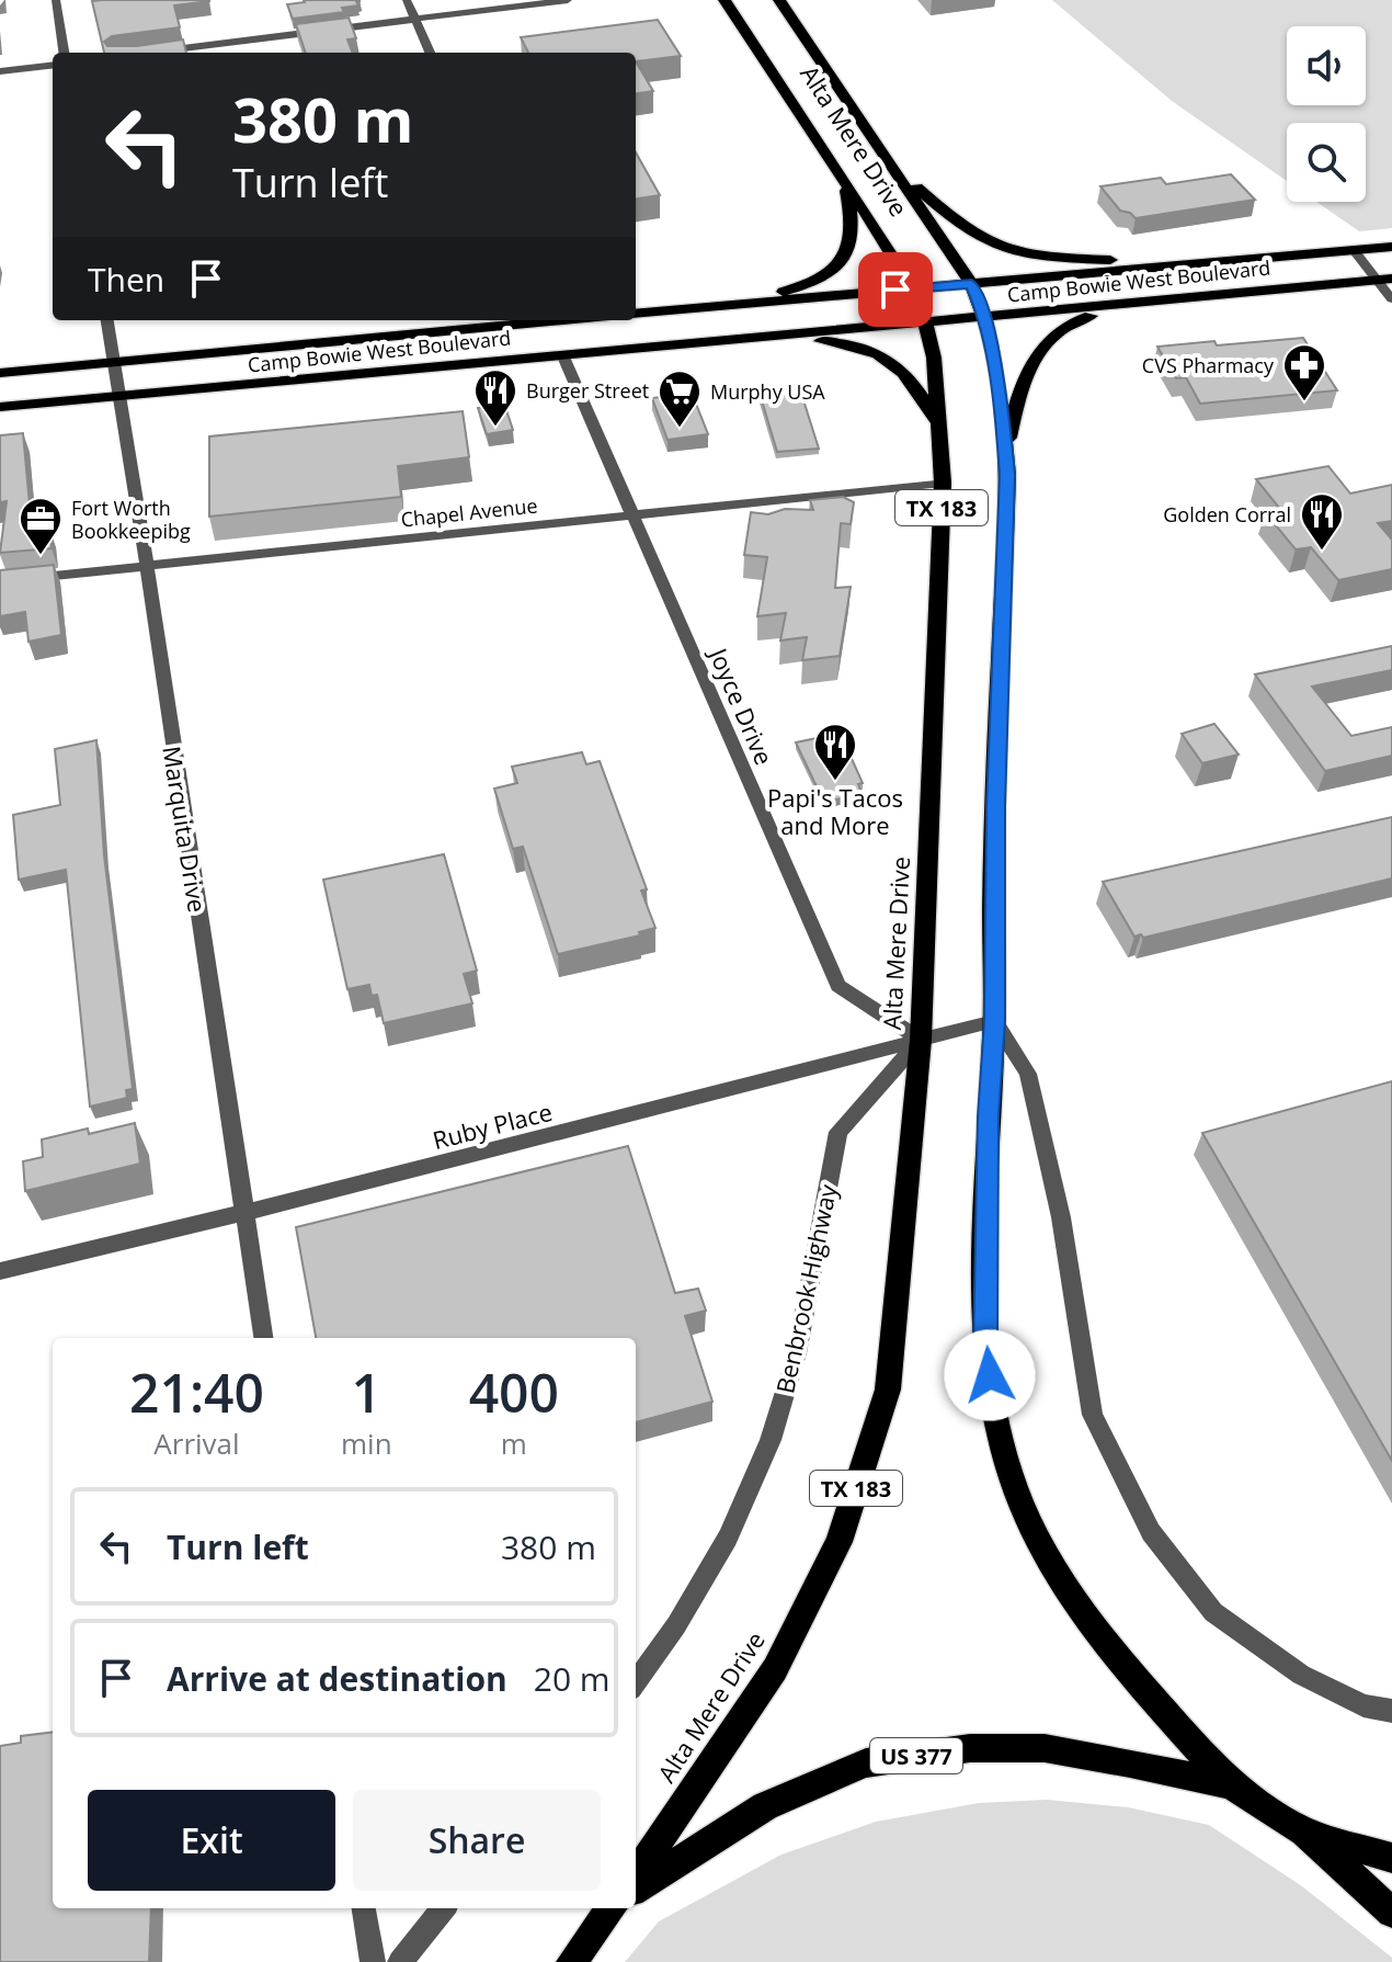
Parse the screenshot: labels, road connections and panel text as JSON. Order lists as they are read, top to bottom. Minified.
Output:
{"streets":{"main road":["Alta Mere Drive","Camp Bowie West Boulevard","TX 183","US 377"],"street":["Chapel Avenue","Joyce Drive","Marquita Drive","Ruby Place","Benbrook Highway"]},"crossings":[["Alta Mere Drive","Camp Bowie West Boulevard"],["Alta Mere Drive","Chapel Avenue"],["Alta Mere Drive","Joyce Drive"],["Alta Mere Drive","Ruby Place"],["Alta Mere Drive","Benbrook Highway"],["Alta Mere Drive","US 377"],["Camp Bowie West Boulevard","Joyce Drive"],["Camp Bowie West Boulevard","Marquita Drive"],["Chapel Avenue","Joyce Drive"],["Chapel Avenue","Marquita Drive"],["Joyce Drive","Ruby Place"],["Joyce Drive","Benbrook Highway"],["Marquita Drive","Ruby Place"],["Ruby Place","Benbrook Highway"]],"places":{"pharmacy":["CVS Pharmacy"],"restaurant":["Burger Street","Golden Corral","Papi's Tacos and More"],"supermarket":["Murphy USA"],"office":["Fort Worth Bookkeepibg"]},"page":{"turn":["380 m","Turn left"],"then":"Then","eta":["21:40","Arrival","1","min","400","m"],"list":[{"name":"Turn left","value":"380 m"},{"name":"Arrive at destination","value":"20 m"}],"buttons":["Exit","Share"]}}
